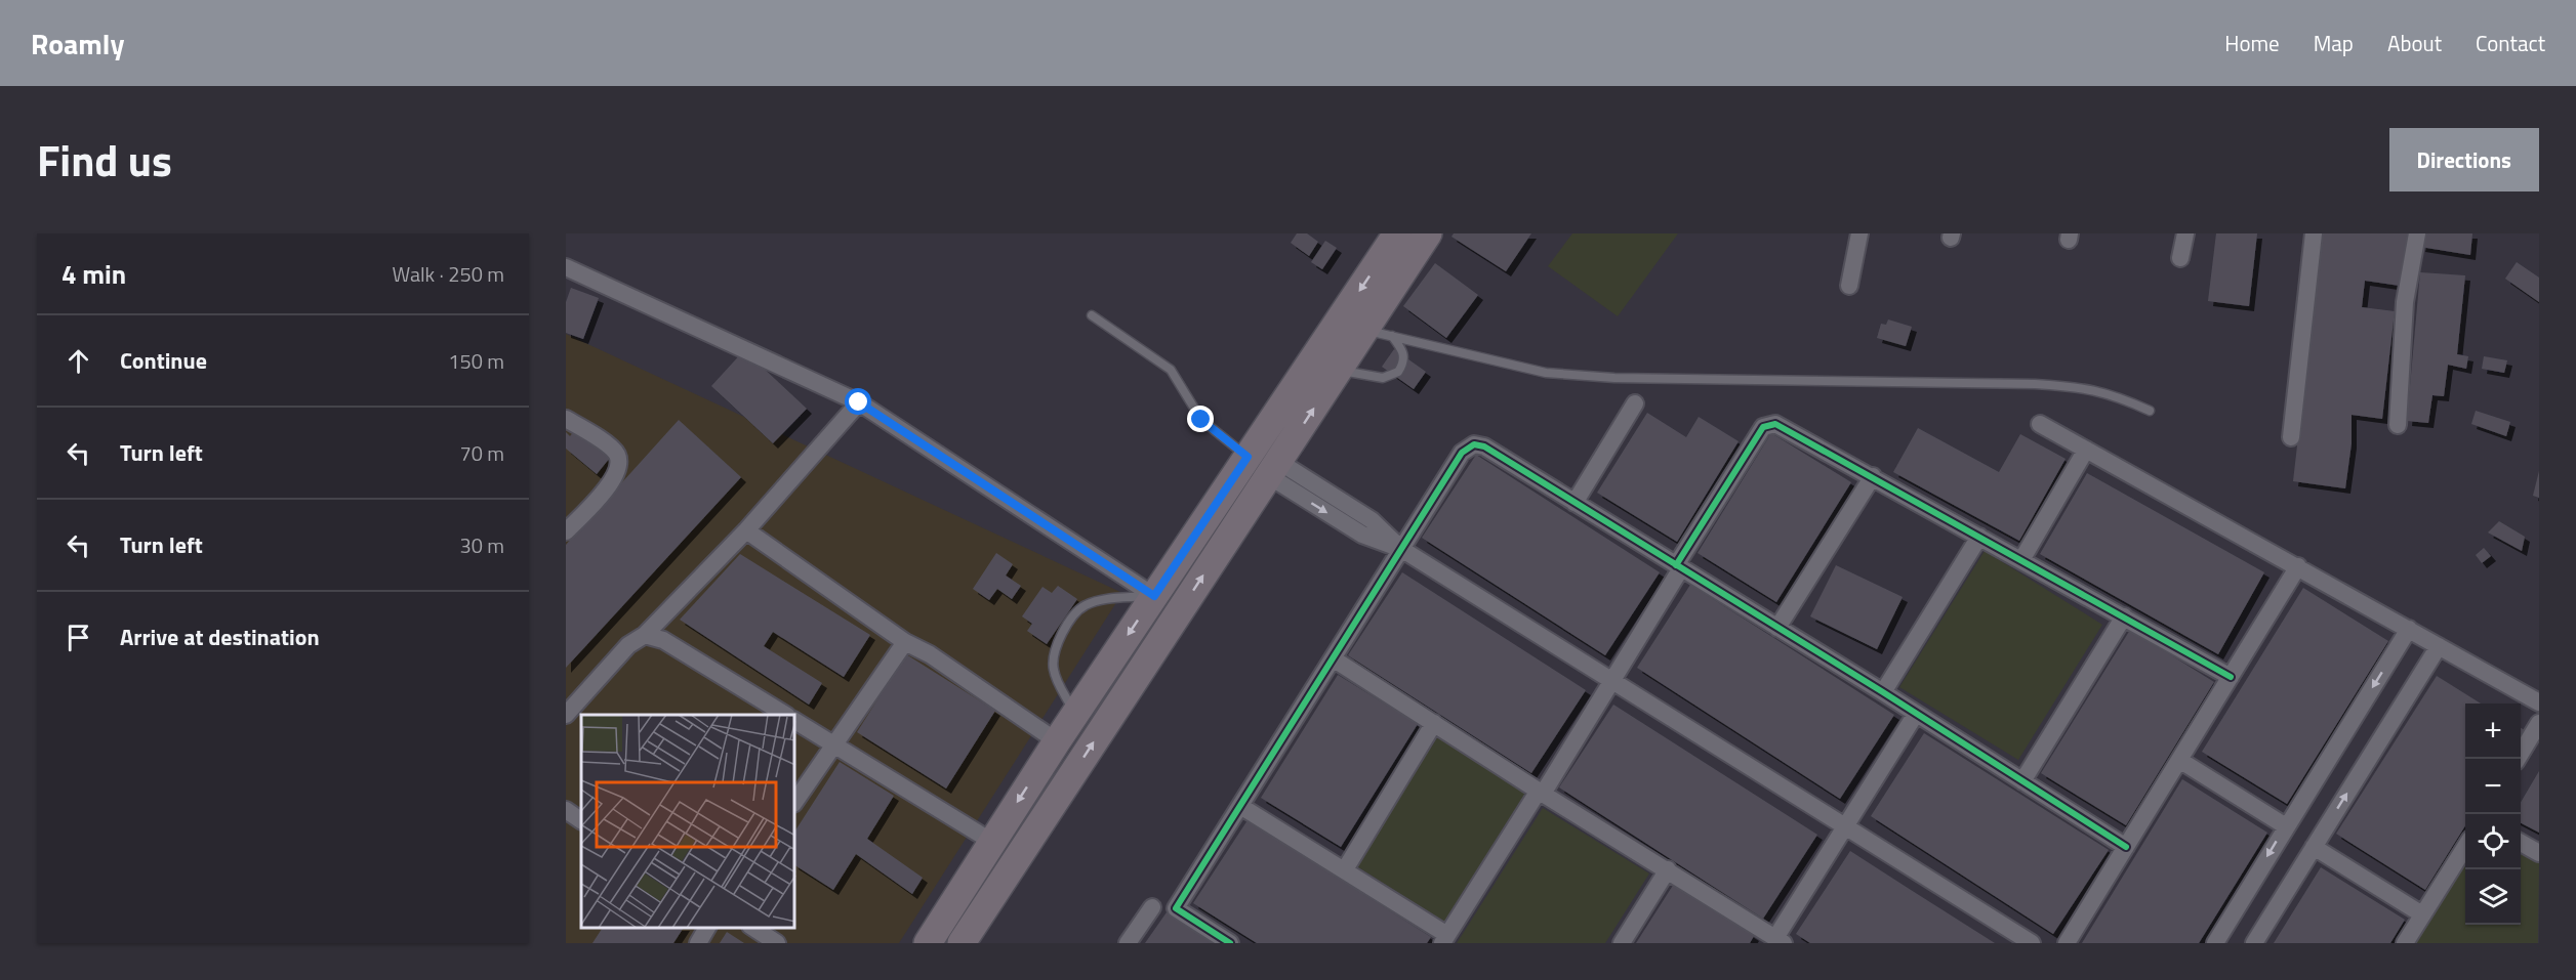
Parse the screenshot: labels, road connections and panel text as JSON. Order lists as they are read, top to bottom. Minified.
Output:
{"page":{"header":"Roamly","nav":["Home","Map","About","Contact"],"title":"Find us","buttons":"Directions","heading":["4 min","Walk · 250 m"],"list":[["Continue","150 m"],["Turn left","70 m"],["Turn left","30 m"],"Arrive at destination"],"map_buttons":["+","−"]}}
